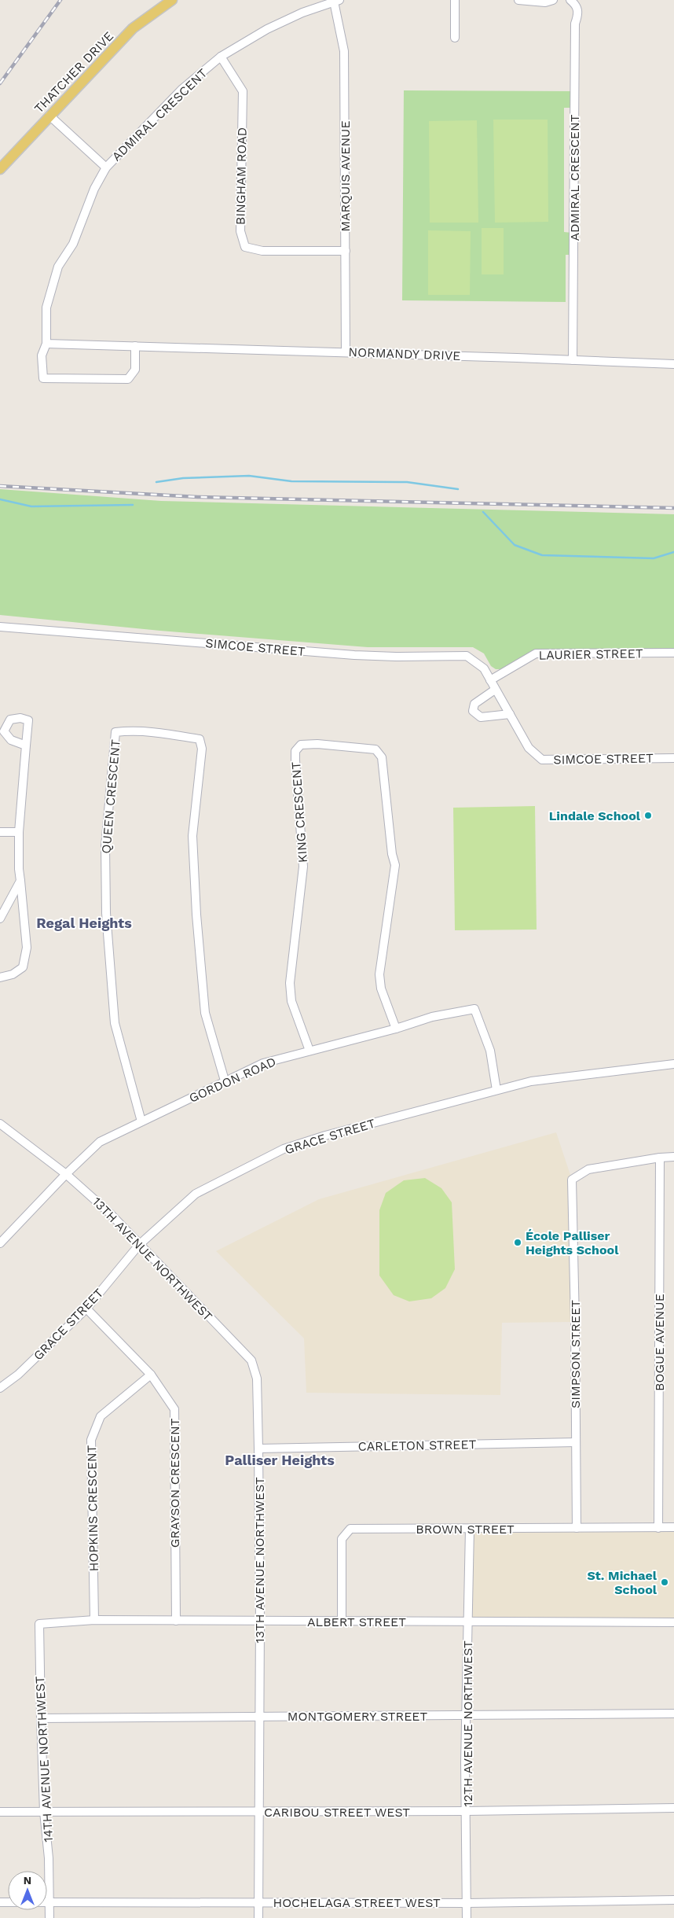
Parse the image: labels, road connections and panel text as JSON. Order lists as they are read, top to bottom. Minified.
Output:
{"streets":{"main road":["THATCHER DRIVE"],"street":["ADMIRAL CRESCENT","BINGHAM ROAD","MARQUIS AVENUE","NORMANDY DRIVE","SIMCOE STREET","LAURIER STREET","QUEEN CRESCENT","KING CRESCENT","GORDON ROAD","GRACE STREET","13TH AVENUE NORTHWEST","BOGUE AVENUE","SIMPSON STREET","CARLETON STREET","GRAYSON CRESCENT","HOPKINS CRESCENT","BROWN STREET","ALBERT STREET","MONTGOMERY STREET","12TH AVENUE NORTHWEST","14TH AVENUE NORTHWEST","CARIBOU STREET WEST","HOCHELAGA STREET WEST"]},"crossings":[["ADMIRAL CRESCENT","BINGHAM ROAD"],["ADMIRAL CRESCENT","MARQUIS AVENUE"],["ADMIRAL CRESCENT","NORMANDY DRIVE"],["BINGHAM ROAD","MARQUIS AVENUE"],["MARQUIS AVENUE","NORMANDY DRIVE"],["SIMCOE STREET","LAURIER STREET"],["QUEEN CRESCENT","GORDON ROAD"],["KING CRESCENT","GORDON ROAD"],["GORDON ROAD","GRACE STREET"],["GORDON ROAD","13TH AVENUE NORTHWEST"],["GRACE STREET","13TH AVENUE NORTHWEST"],["GRACE STREET","GRAYSON CRESCENT"],["13TH AVENUE NORTHWEST","CARLETON STREET"],["13TH AVENUE NORTHWEST","ALBERT STREET"],["13TH AVENUE NORTHWEST","MONTGOMERY STREET"],["13TH AVENUE NORTHWEST","CARIBOU STREET WEST"],["13TH AVENUE NORTHWEST","HOCHELAGA STREET WEST"],["BOGUE AVENUE","SIMPSON STREET"],["BOGUE AVENUE","BROWN STREET"],["SIMPSON STREET","CARLETON STREET"],["SIMPSON STREET","BROWN STREET"],["GRAYSON CRESCENT","HOPKINS CRESCENT"],["GRAYSON CRESCENT","ALBERT STREET"],["HOPKINS CRESCENT","ALBERT STREET"],["BROWN STREET","ALBERT STREET"],["BROWN STREET","12TH AVENUE NORTHWEST"],["ALBERT STREET","12TH AVENUE NORTHWEST"],["ALBERT STREET","14TH AVENUE NORTHWEST"],["MONTGOMERY STREET","12TH AVENUE NORTHWEST"],["MONTGOMERY STREET","14TH AVENUE NORTHWEST"],["12TH AVENUE NORTHWEST","CARIBOU STREET WEST"],["12TH AVENUE NORTHWEST","HOCHELAGA STREET WEST"],["14TH AVENUE NORTHWEST","CARIBOU STREET WEST"],["14TH AVENUE NORTHWEST","HOCHELAGA STREET WEST"]],"districts":["Regal Heights","Palliser Heights"],"places":["Lindale School","École Palliser Heights School","St. Michael School"],"north":"top"}
